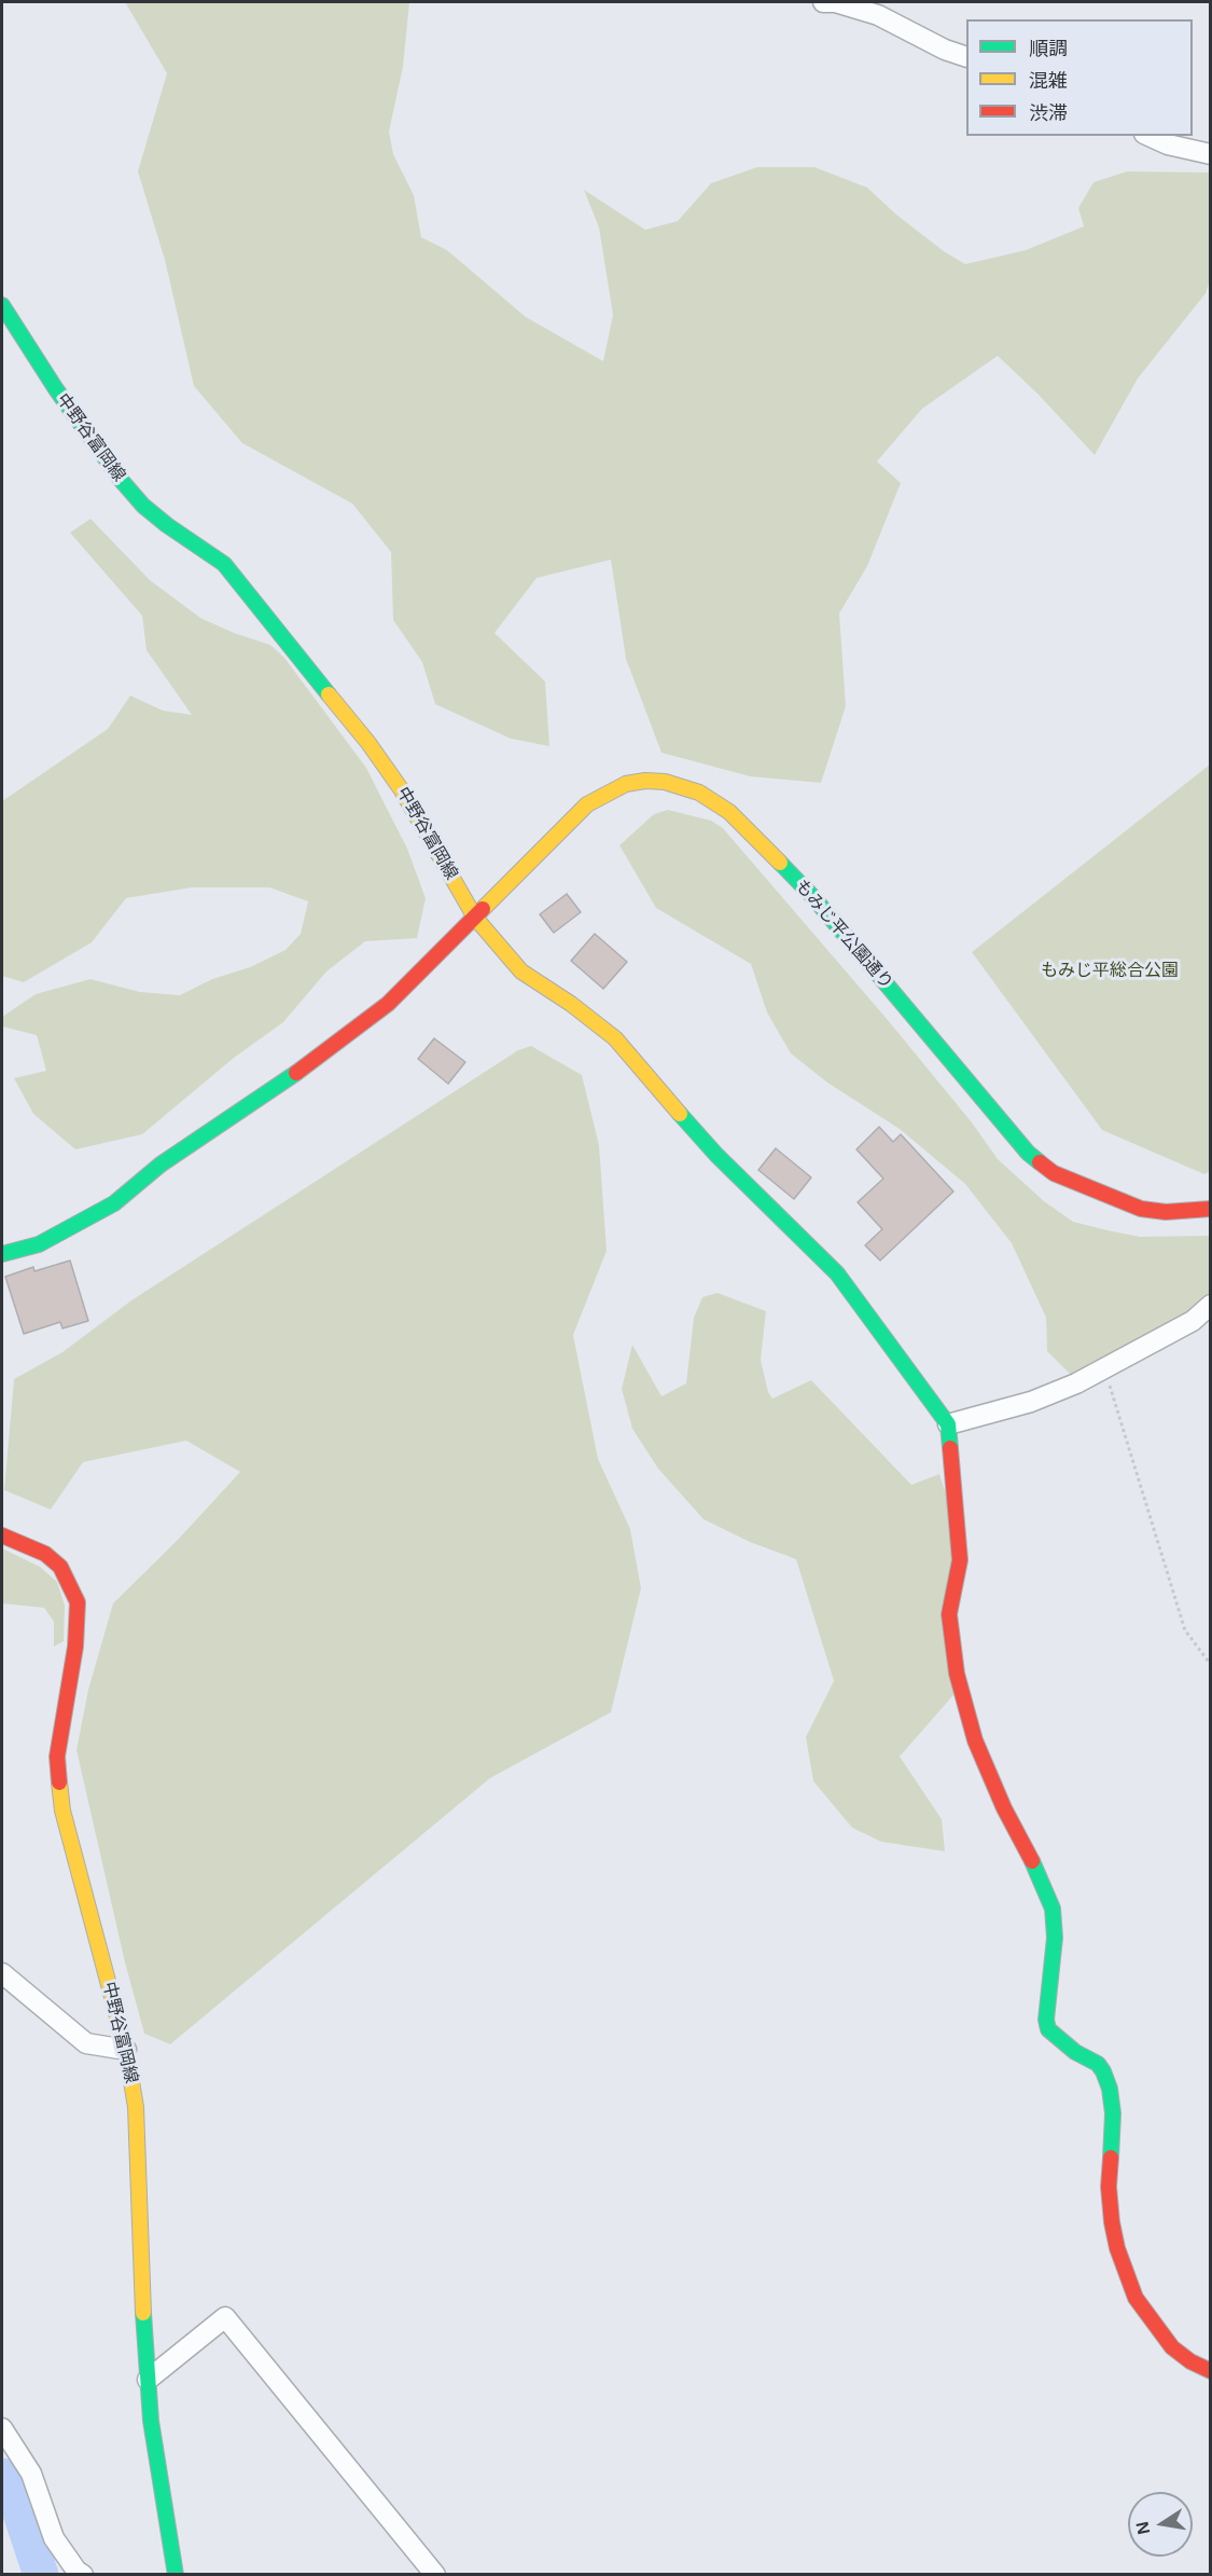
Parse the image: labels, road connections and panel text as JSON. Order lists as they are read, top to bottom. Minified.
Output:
{"streets":{"street":["中野谷富岡線","もみじ平公園通り"]},"crossings":[["中野谷富岡線","もみじ平公園通り"]],"parks":["もみじ平総合公園"],"legend":["順調","混雑","渋滞"],"north":"left"}
